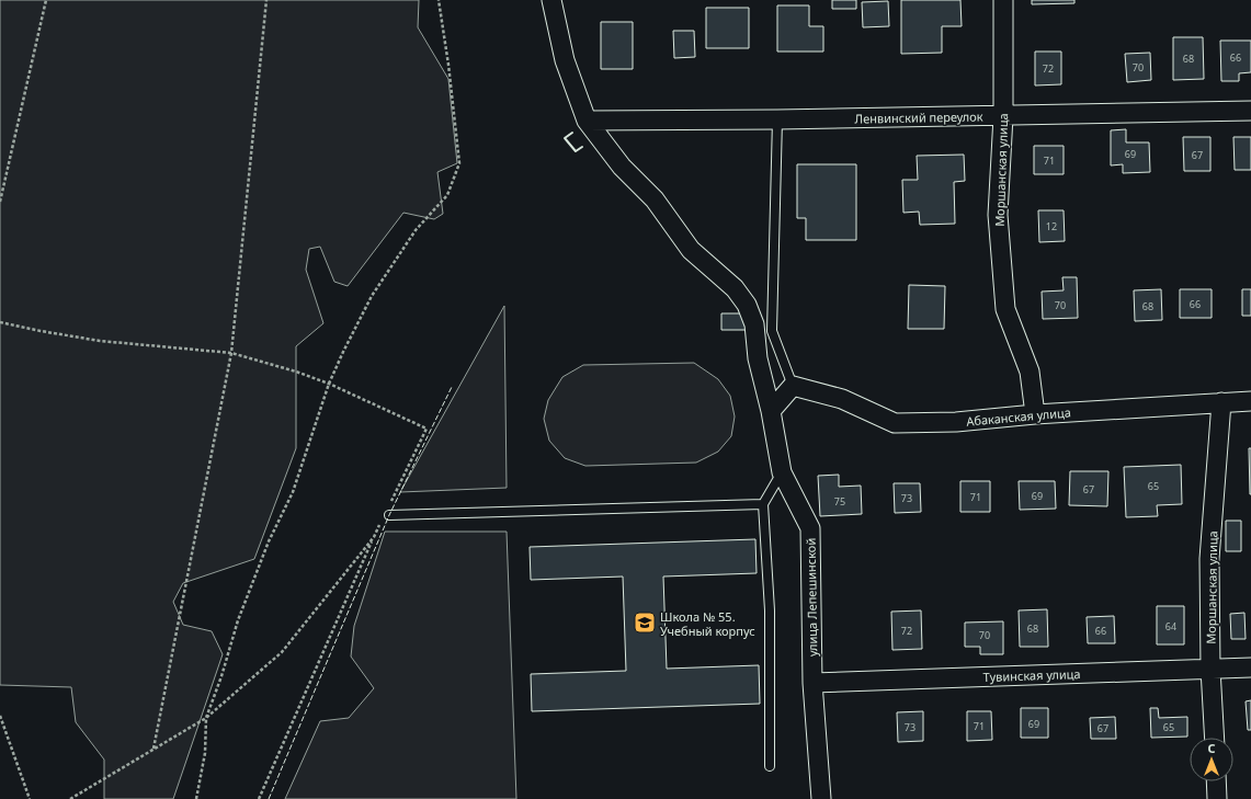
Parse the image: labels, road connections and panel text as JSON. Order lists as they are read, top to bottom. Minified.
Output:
{"streets":{"street":["Ленвинский переулок","Моршанская улица","Абаканская улица","улица Лепешинской","Тувинская улица"]},"crossings":[["Ленвинский переулок","Моршанская улица"],["Ленвинский переулок","улица Лепешинской"],["Моршанская улица","Абаканская улица"],["Моршанская улица","Тувинская улица"],["улица Лепешинской","Тувинская улица"]],"places":{"school or university":["Школа № 55. Учебный корпус"]},"house_numbers":["66","68","70","72","69","67","71","12","66","70","68","65","67","69","71","73","75","64","68","72","66","70","69","71","73","65","67"],"north":"top"}
